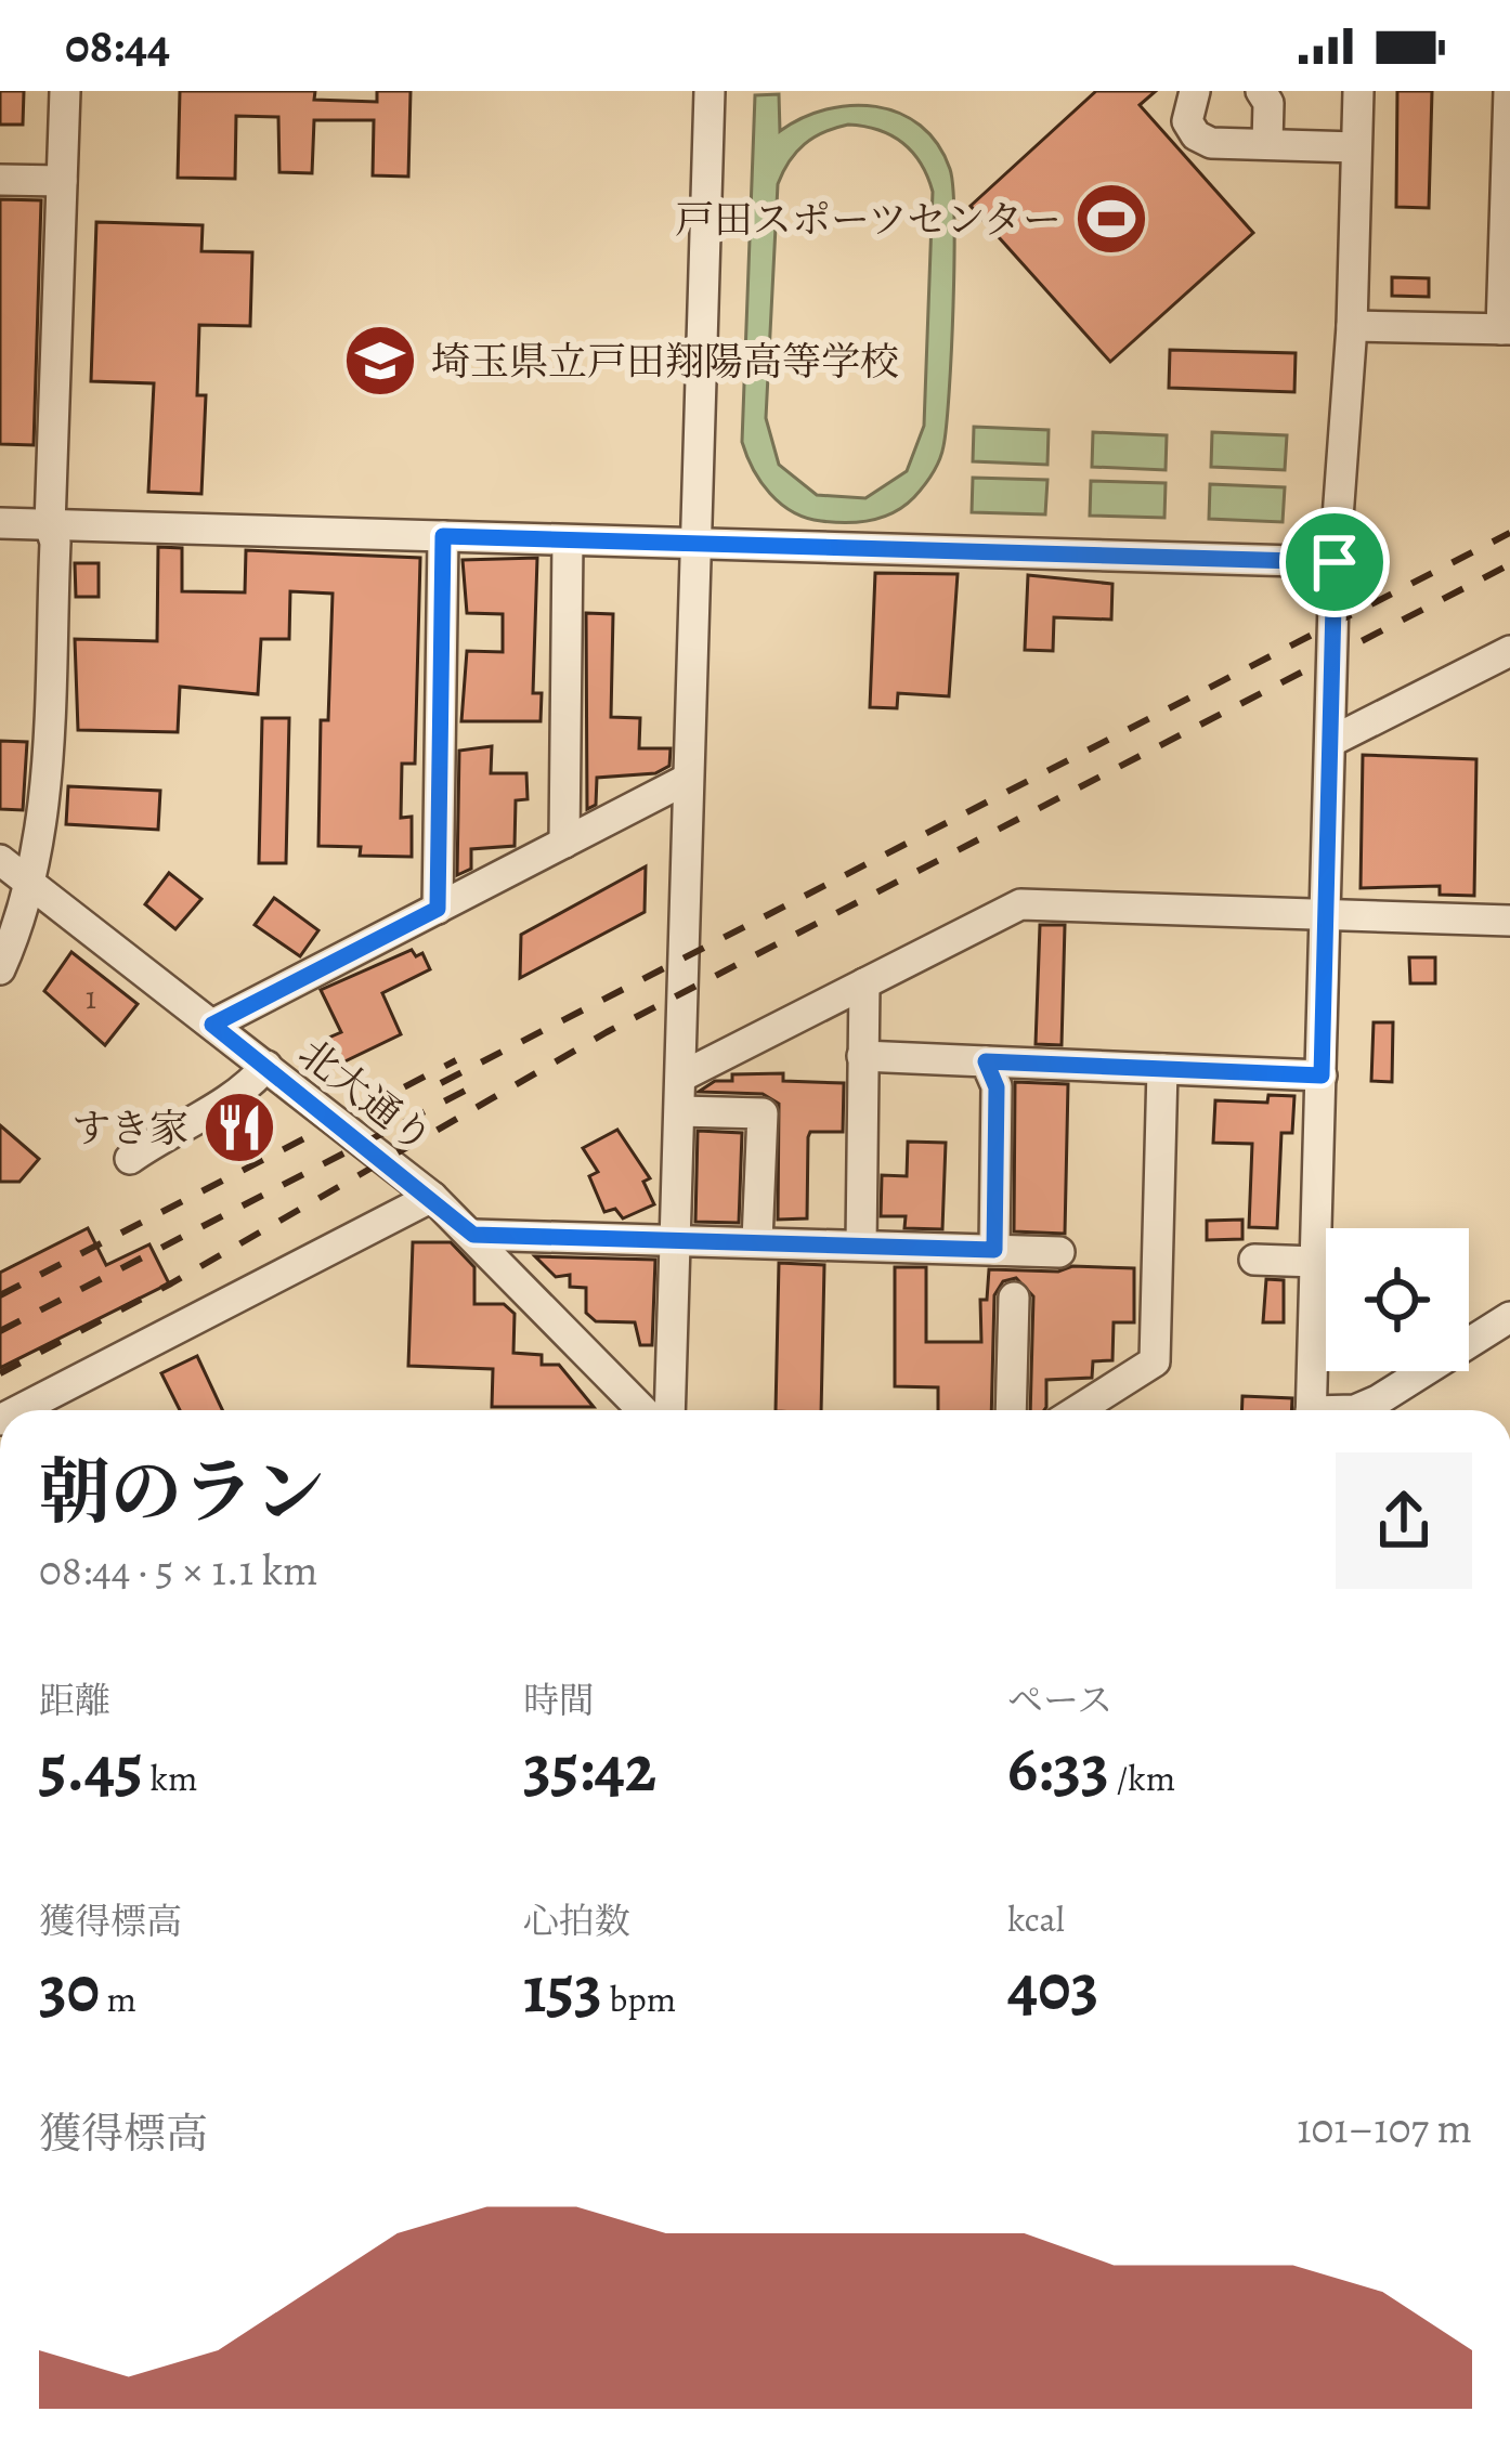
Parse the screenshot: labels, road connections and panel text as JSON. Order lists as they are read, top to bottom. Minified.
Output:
{"streets":{"street":["北大通り"]},"places":{"sports":["戸田スポーツセンター"],"school or university":["埼玉県立戸田翔陽高等学校"],"restaurant":["すき家"]},"house_numbers":["1"],"page":{"status":"08:44","heading":["朝のラン","08:44 · 5 × 1.1 km"],"stats":[["距離","5.45 km"],["時間","35:42"],["ペース","6:33 /km"],["獲得標高","30 m"],["心拍数","153 bpm"],["kcal","403"]],"chart":["獲得標高","101–107 m"]}}
